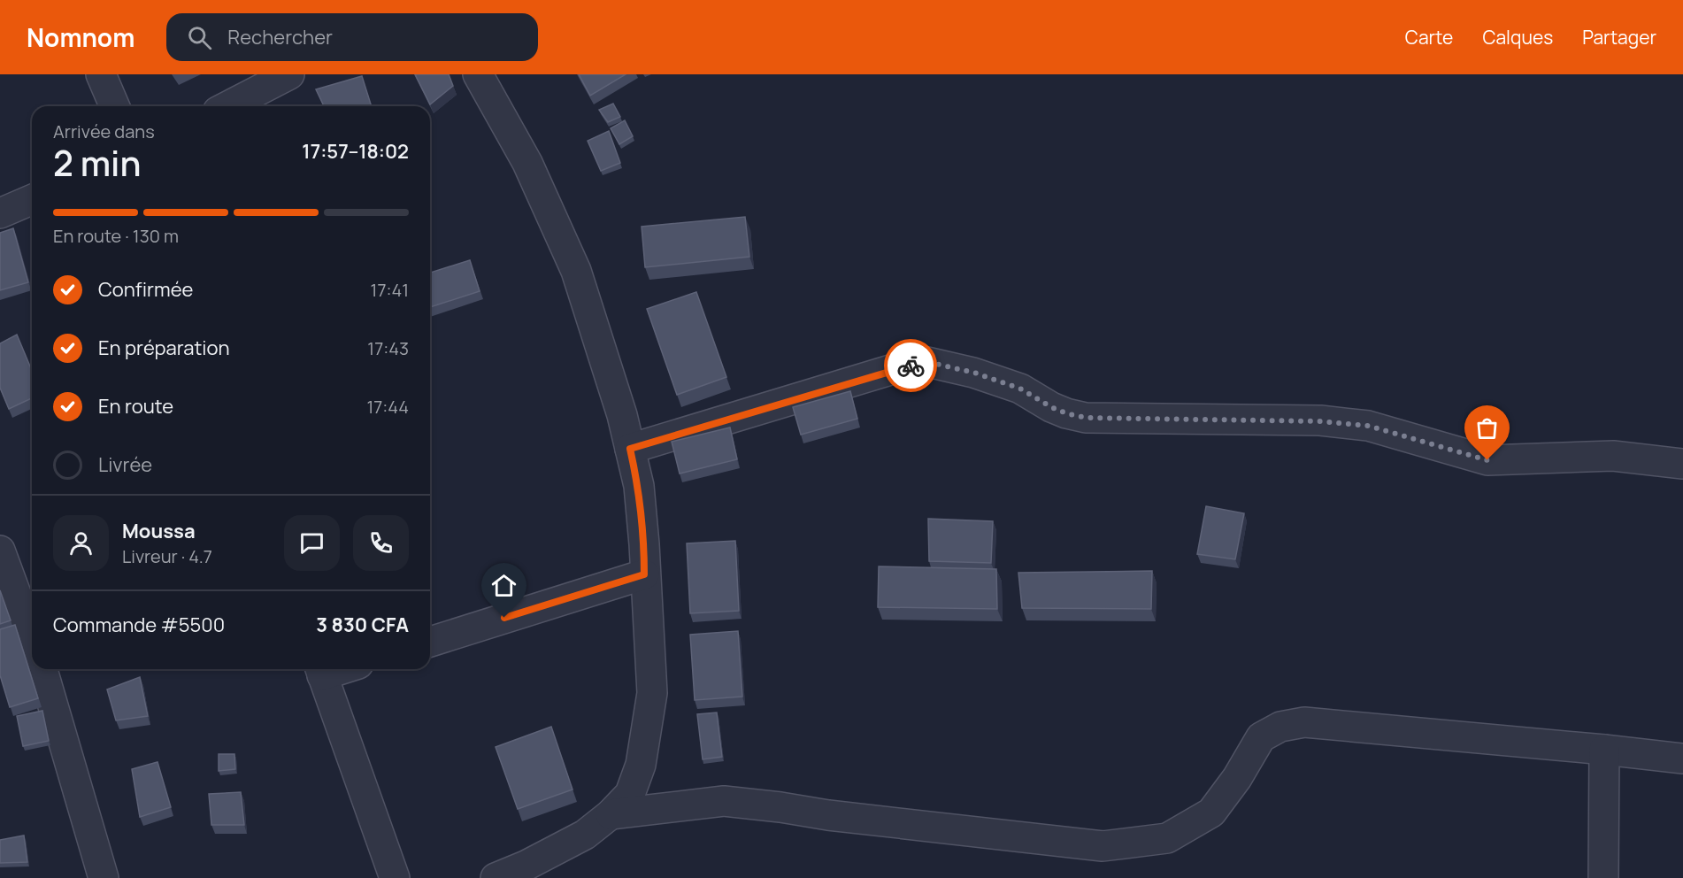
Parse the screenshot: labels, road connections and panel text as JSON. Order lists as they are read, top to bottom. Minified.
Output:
{"page":{"header":"Nomnom","search":"Rechercher","nav":["Carte","Calques","Partager"],"heading":["2 min","Arrivée dans","17:57–18:02"],"panel":["Moussa","Livreur · 4.7","Commande #5500","3 830 CFA"],"bar":"En route · 130 m","list":[["Confirmée","17:41"],["En préparation","17:43"],["En route","17:44"],"Livrée"]}}
